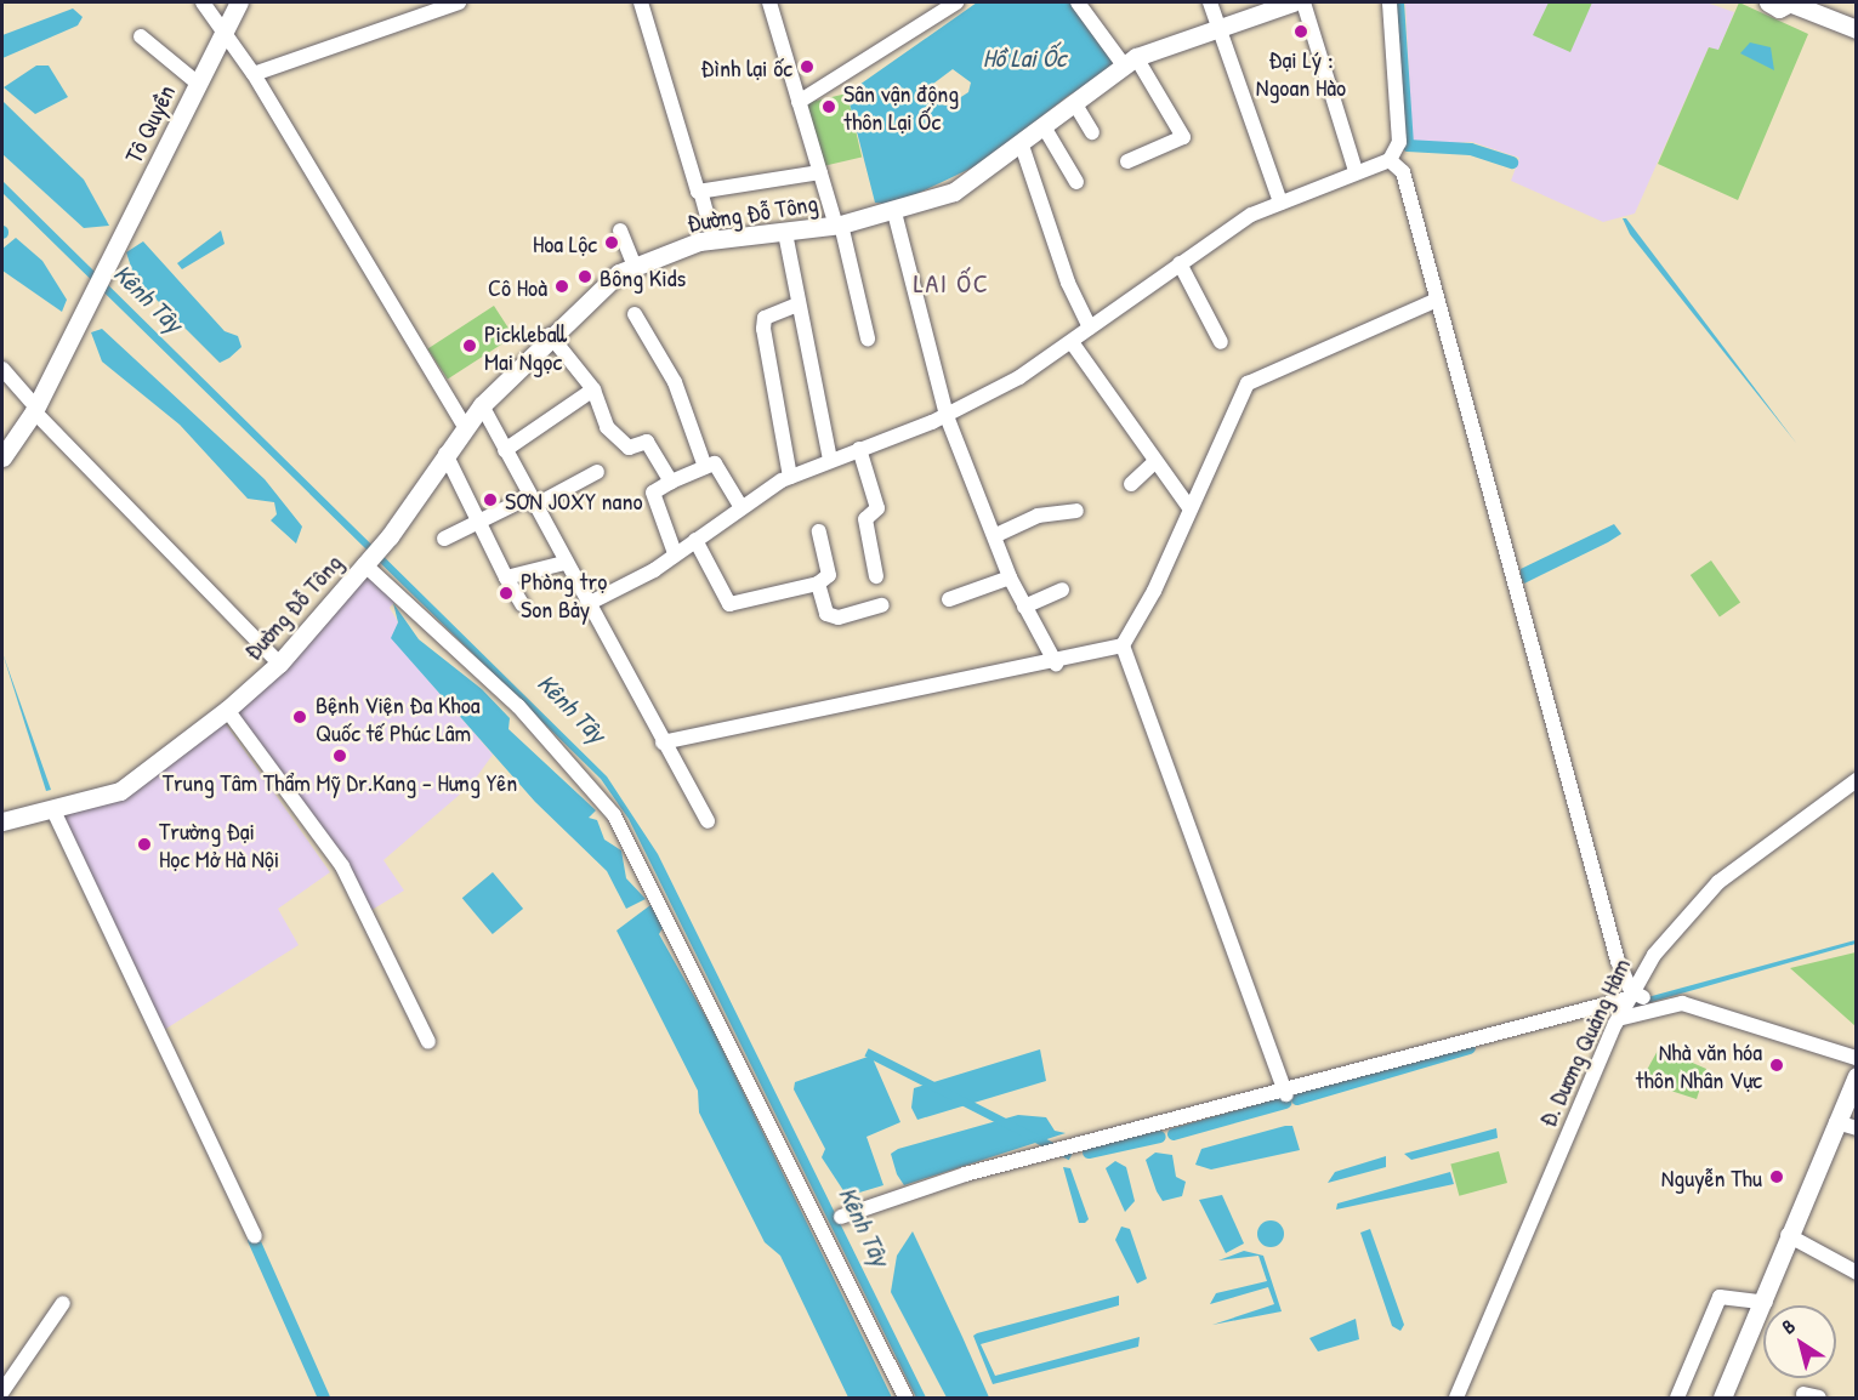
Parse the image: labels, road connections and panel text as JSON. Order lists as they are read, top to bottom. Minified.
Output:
{"streets":{"main road":["Tô Quyền","Đường Đỗ Tông"],"street":["Đ. Dương Quảng Hàm"]},"districts":["LAI ỐC"],"water":["Hồ Lai Ốc","Kênh Tây"],"places":["Đại Lý : Ngoan Hào","Đình lại ốc","Sân vận động thôn Lại Ốc","Hoa Lộc","Bông Kids","Cô Hoà","Pickleball Mai Ngọc","SƠN JOXY nano","Phòng trọ Son Bảy","Bệnh Viện Đa Khoa Quốc tế Phúc Lâm","Trung Tâm Thẩm Mỹ Dr.Kang - Hưng Yên","Trường Đại Học Mở Hà Nội","Nhà văn hóa thôn Nhân Vực","Nguyễn Thu"],"north":"top left"}
